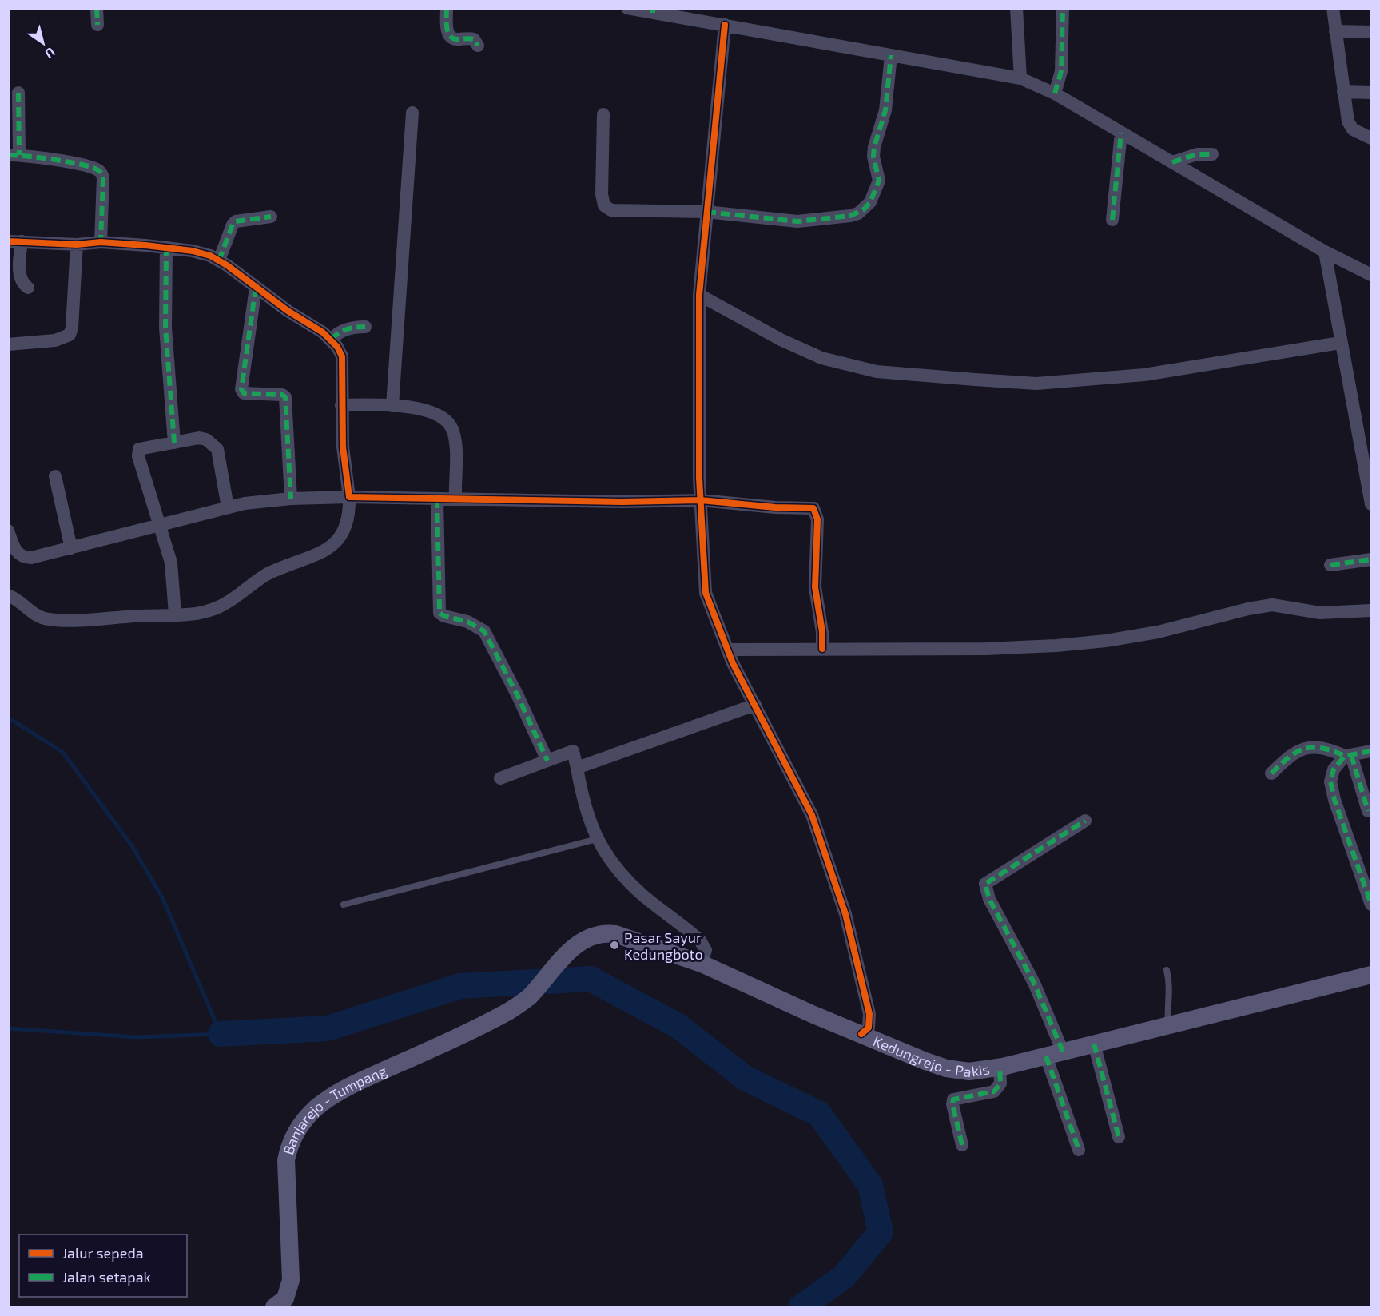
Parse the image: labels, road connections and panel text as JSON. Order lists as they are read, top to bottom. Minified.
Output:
{"streets":{"main road":["Kedungrejo - Pakis","Banjarejo - Tumpang"]},"crossings":[["Kedungrejo - Pakis","Banjarejo - Tumpang"]],"places":["Pasar Sayur Kedungboto"],"legend":["Jalur sepeda","Jalan setapak"],"north":"bottom right"}
